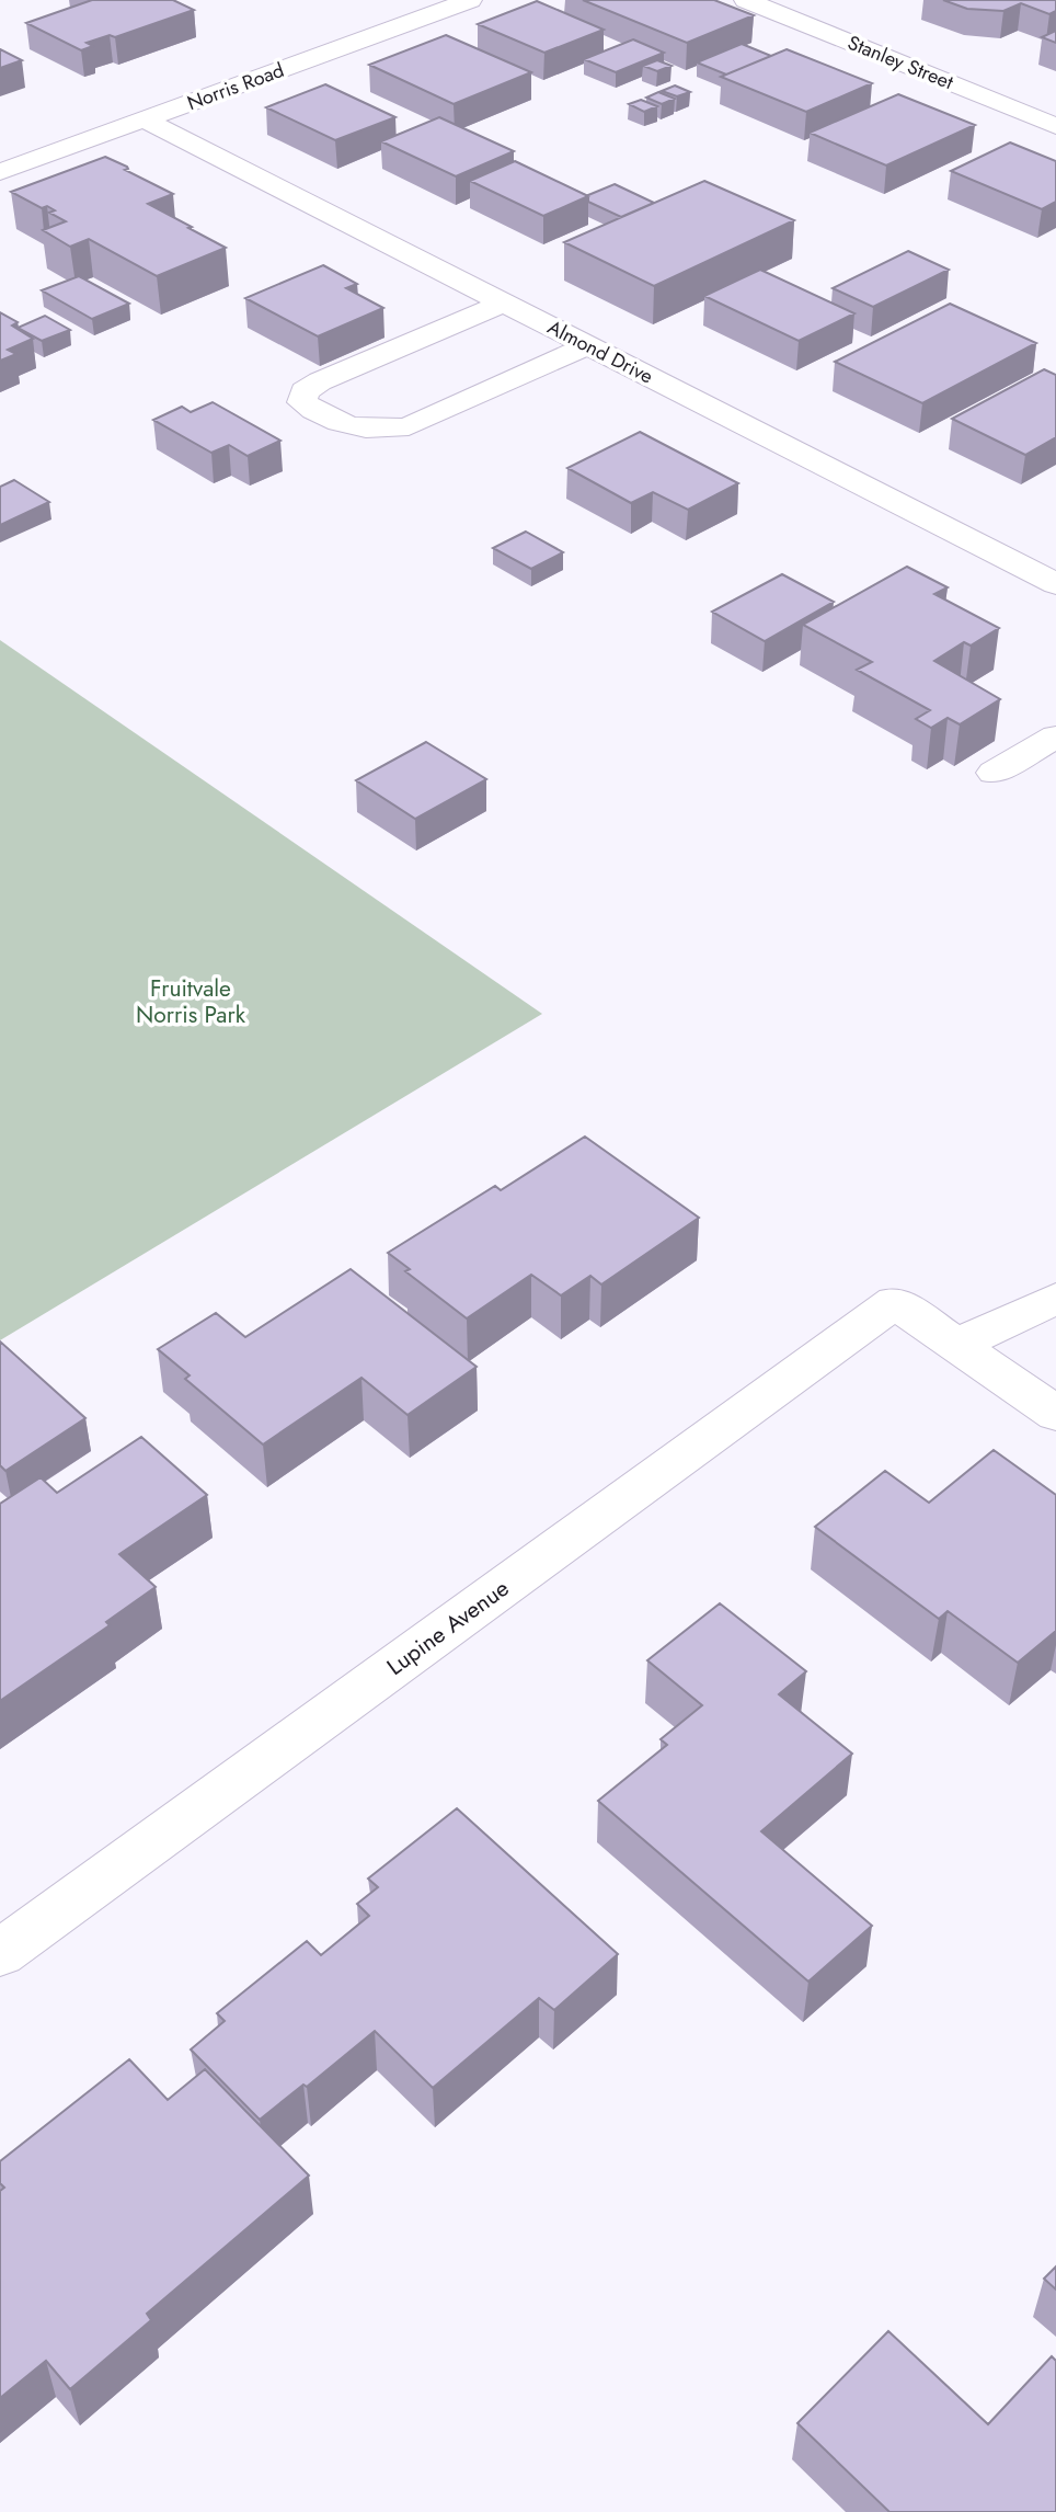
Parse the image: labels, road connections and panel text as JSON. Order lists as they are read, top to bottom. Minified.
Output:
{"streets":{"street":["Stanley Street","Norris Road","Almond Drive","Lupine Avenue"]},"crossings":[["Norris Road","Almond Drive"]],"parks":["Fruitvale Norris Park"]}
